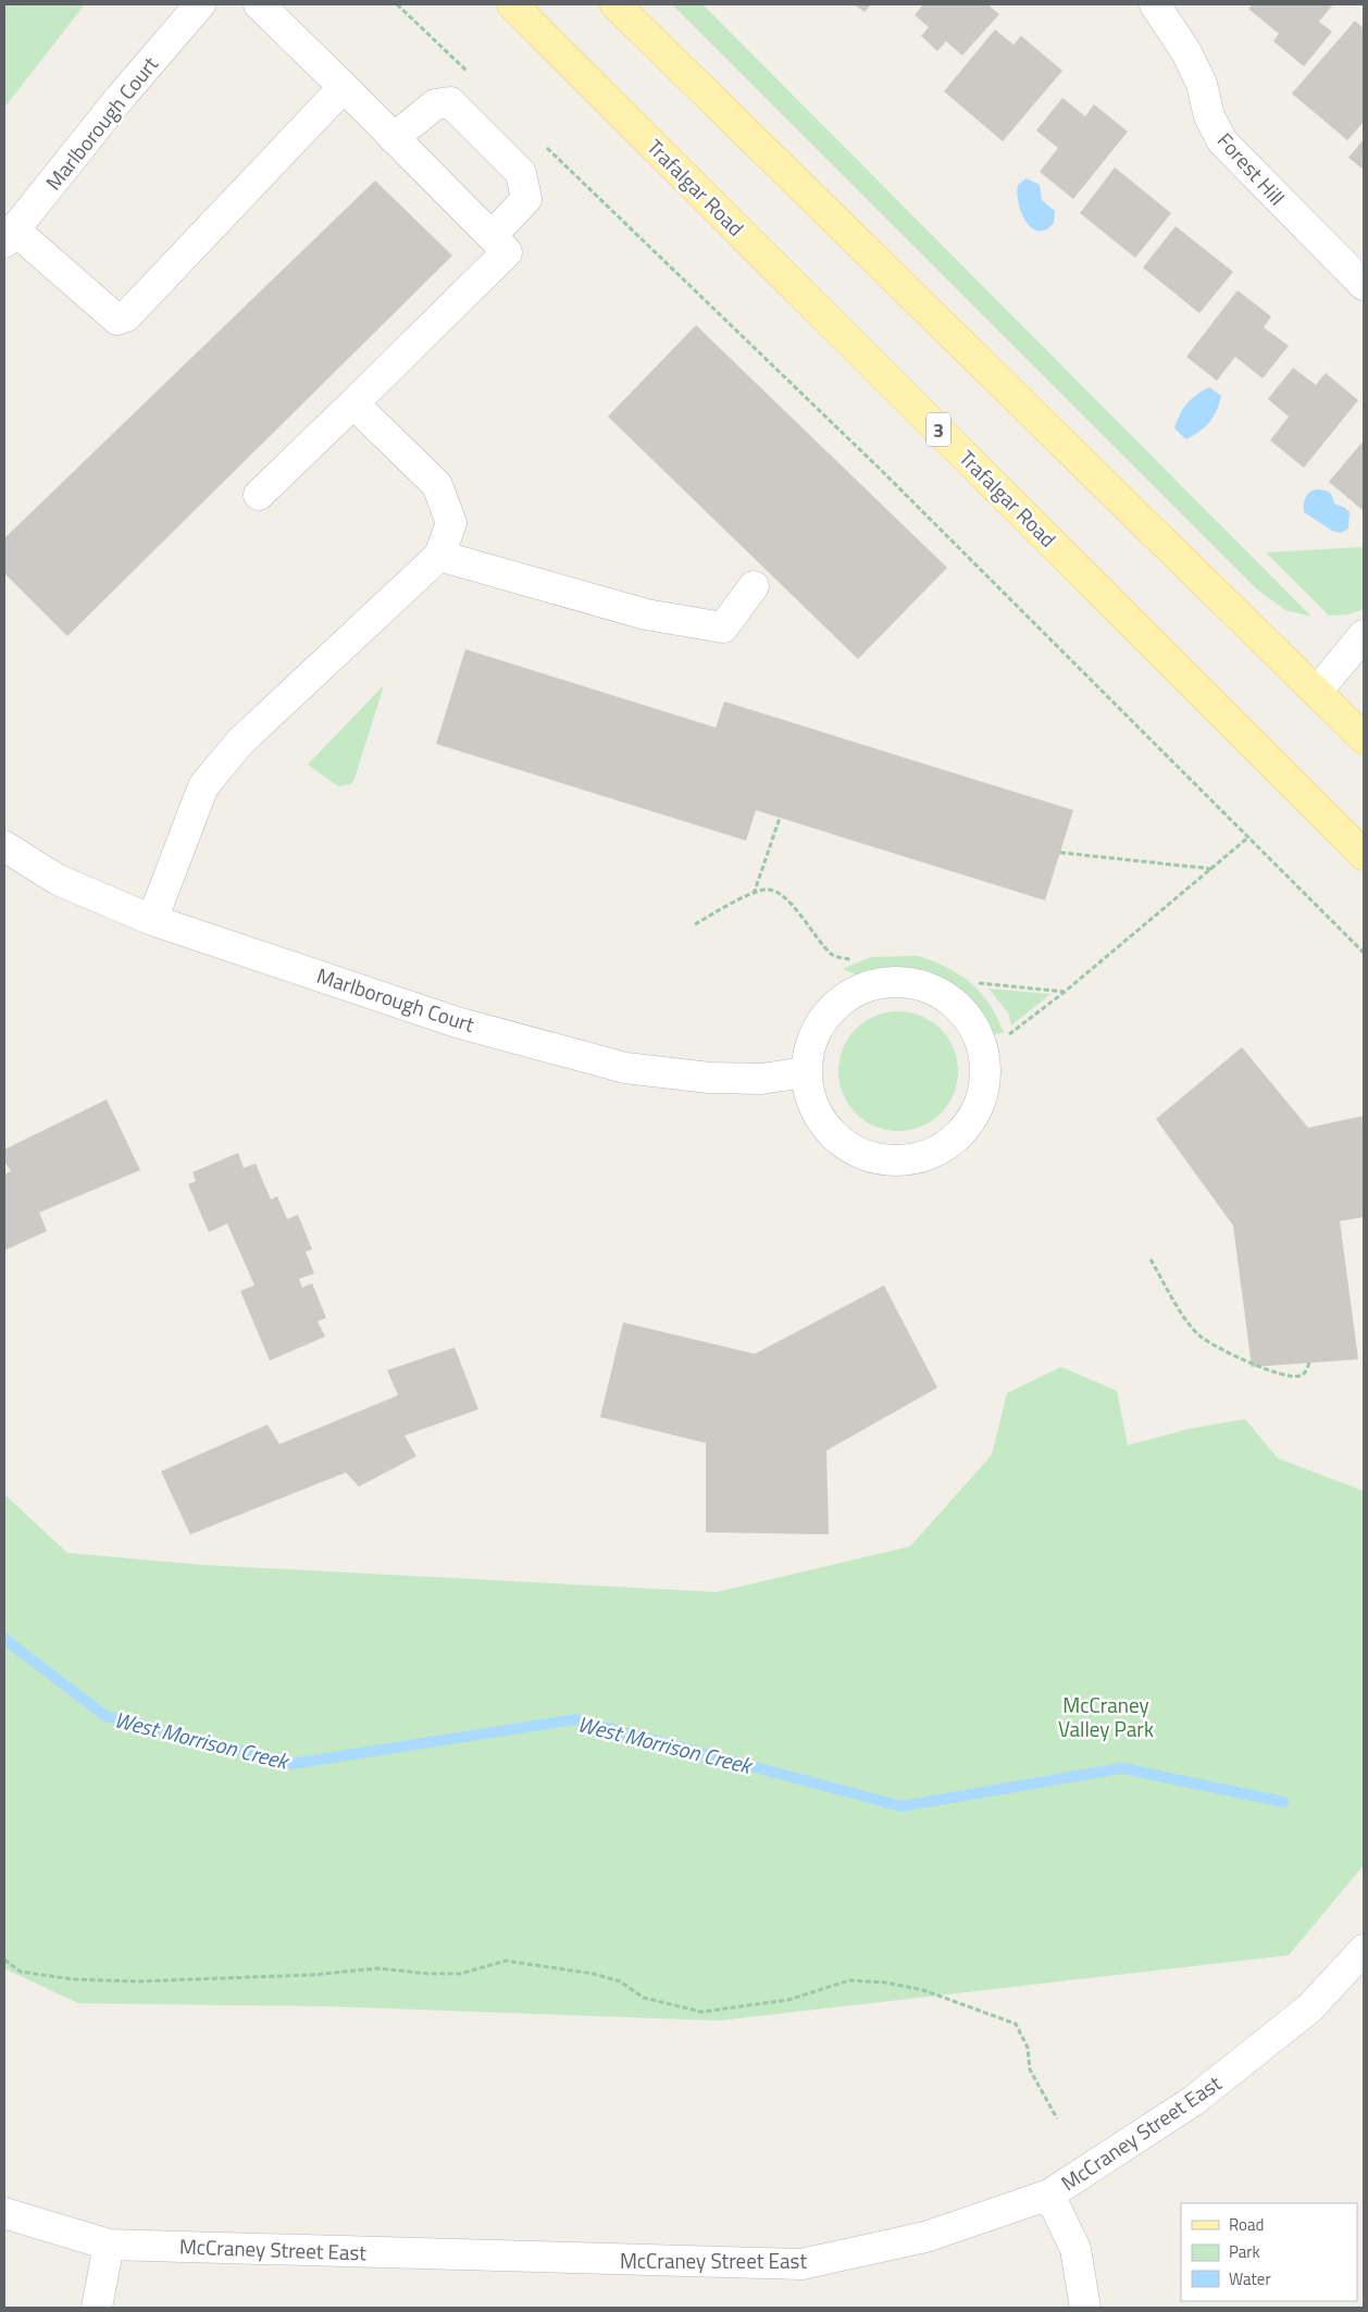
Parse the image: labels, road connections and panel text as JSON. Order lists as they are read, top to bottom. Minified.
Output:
{"streets":{"main road":["Trafalgar Road","3"],"street":["Marlborough Court","Forest Hill","McCraney Street East"]},"water":["West Morrison Creek"],"parks":["McCraney Valley Park"],"legend":["Road","Park","Water"]}
